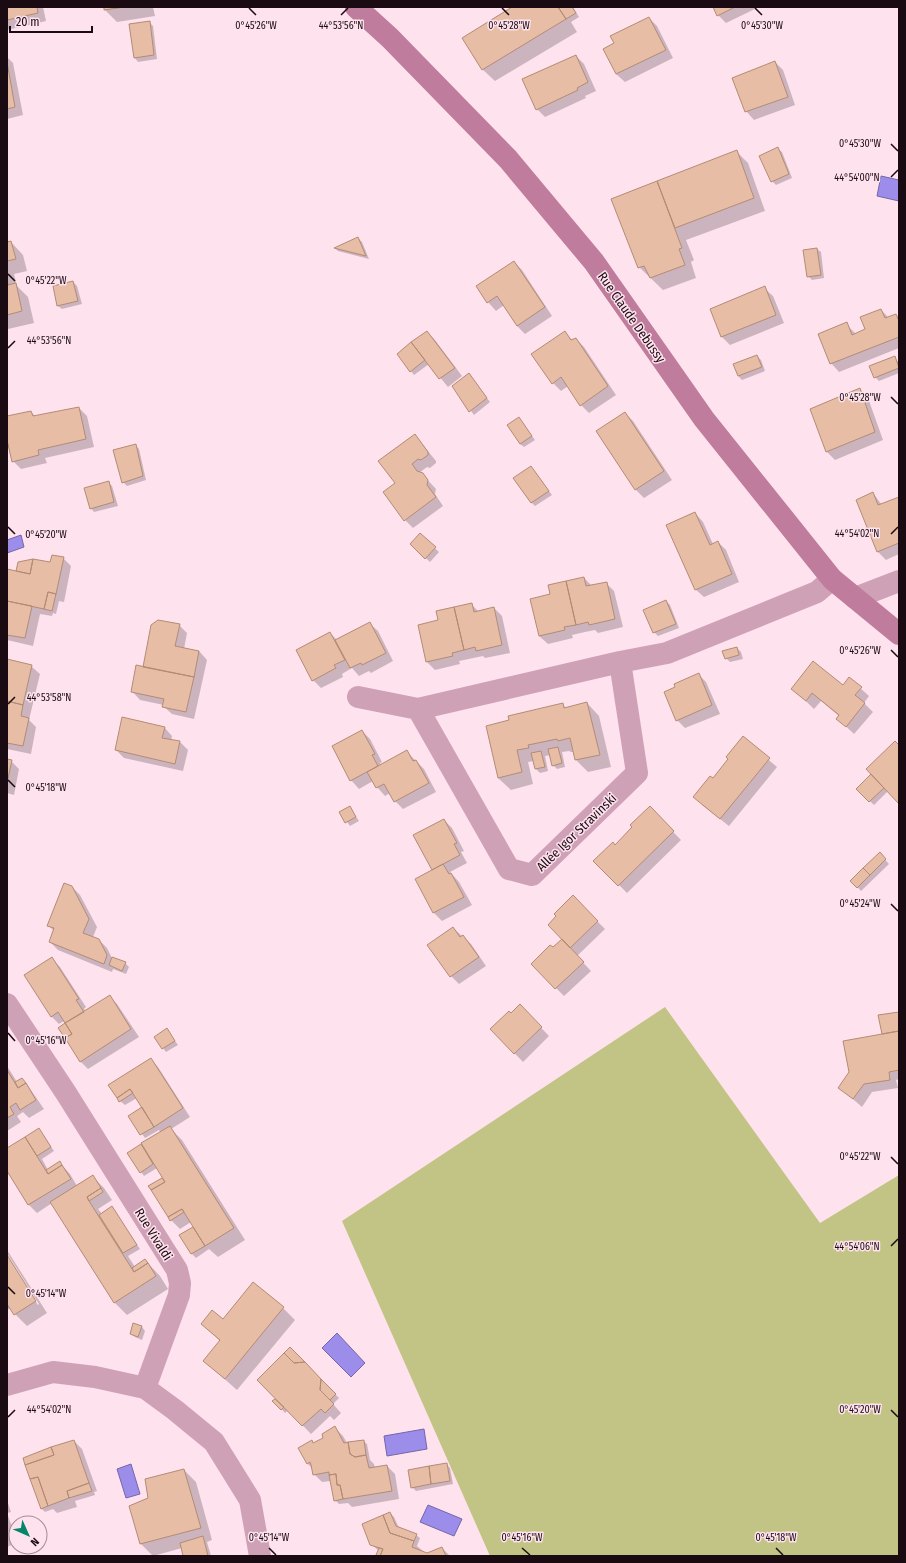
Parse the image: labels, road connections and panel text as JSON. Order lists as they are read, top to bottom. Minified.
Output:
{"streets":{"street":["Rue Claude Debussy","Allée Igor Stravinski","Rue Vivaldi"]},"scale_bar":"20 m","north":"bottom right","coordinates":["0°45'26\"W","44°53'56\"N","0°45'28\"W","0°45'30\"W","44°54'00\"N","0°45'22\"W","44°54'02\"N","0°45'20\"W","44°53'58\"N","0°45'18\"W","0°45'24\"W","0°45'16\"W","44°54'06\"N","0°45'14\"W"]}
